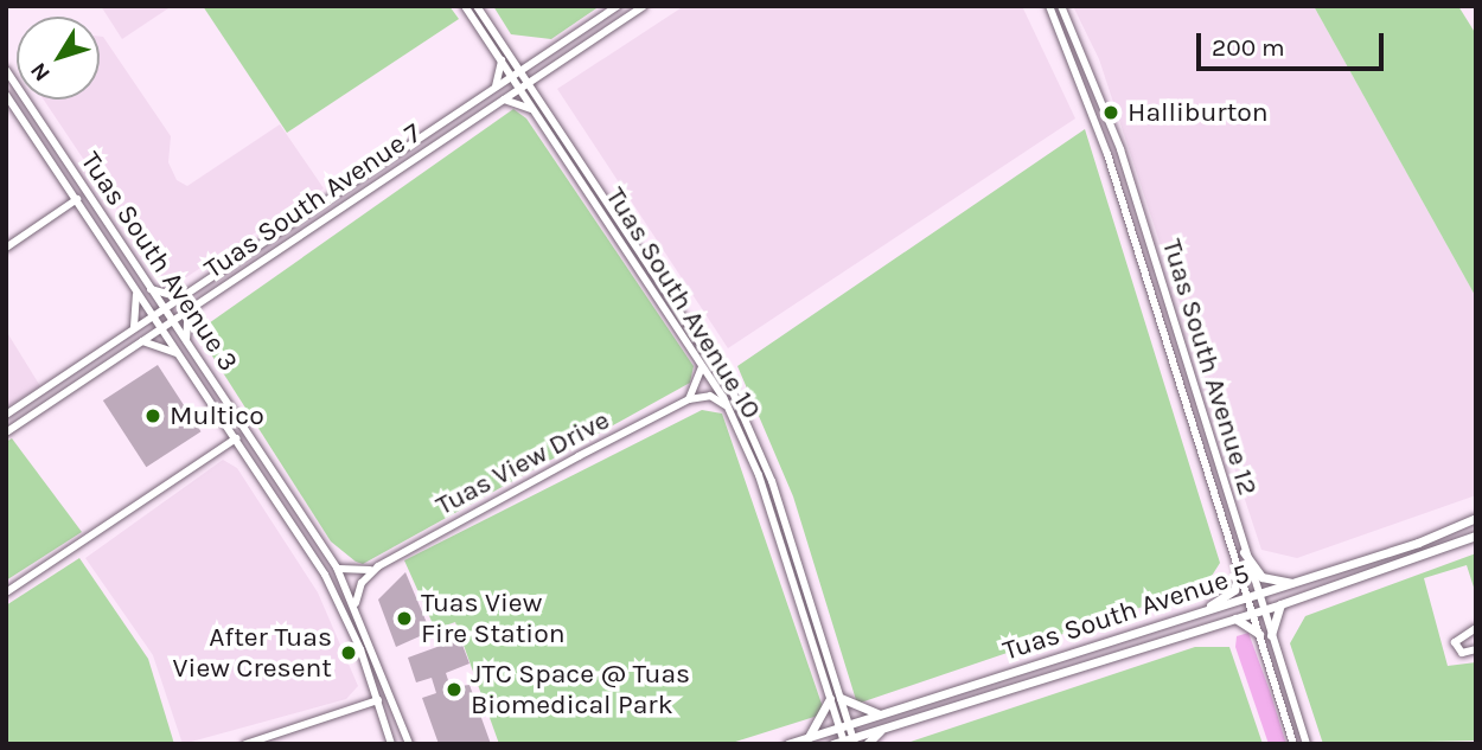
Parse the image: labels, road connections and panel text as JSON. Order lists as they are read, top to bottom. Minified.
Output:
{"streets":{"main road":["Tuas South Avenue 5"],"street":["Tuas South Avenue 7","Tuas South Avenue 3","Tuas South Avenue 10","Tuas South Avenue 12","Tuas View Drive"]},"crossings":[["Tuas South Avenue 7","Tuas South Avenue 3"],["Tuas South Avenue 7","Tuas South Avenue 10"],["Tuas South Avenue 3","Tuas View Drive"],["Tuas South Avenue 10","Tuas South Avenue 5"],["Tuas South Avenue 12","Tuas South Avenue 5"]],"places":["Halliburton","Multico","Tuas View Fire Station","After Tuas View Cresent","JTC Space @ Tuas Biomedical Park"],"scale_bar":"200 m","north":"bottom left"}
